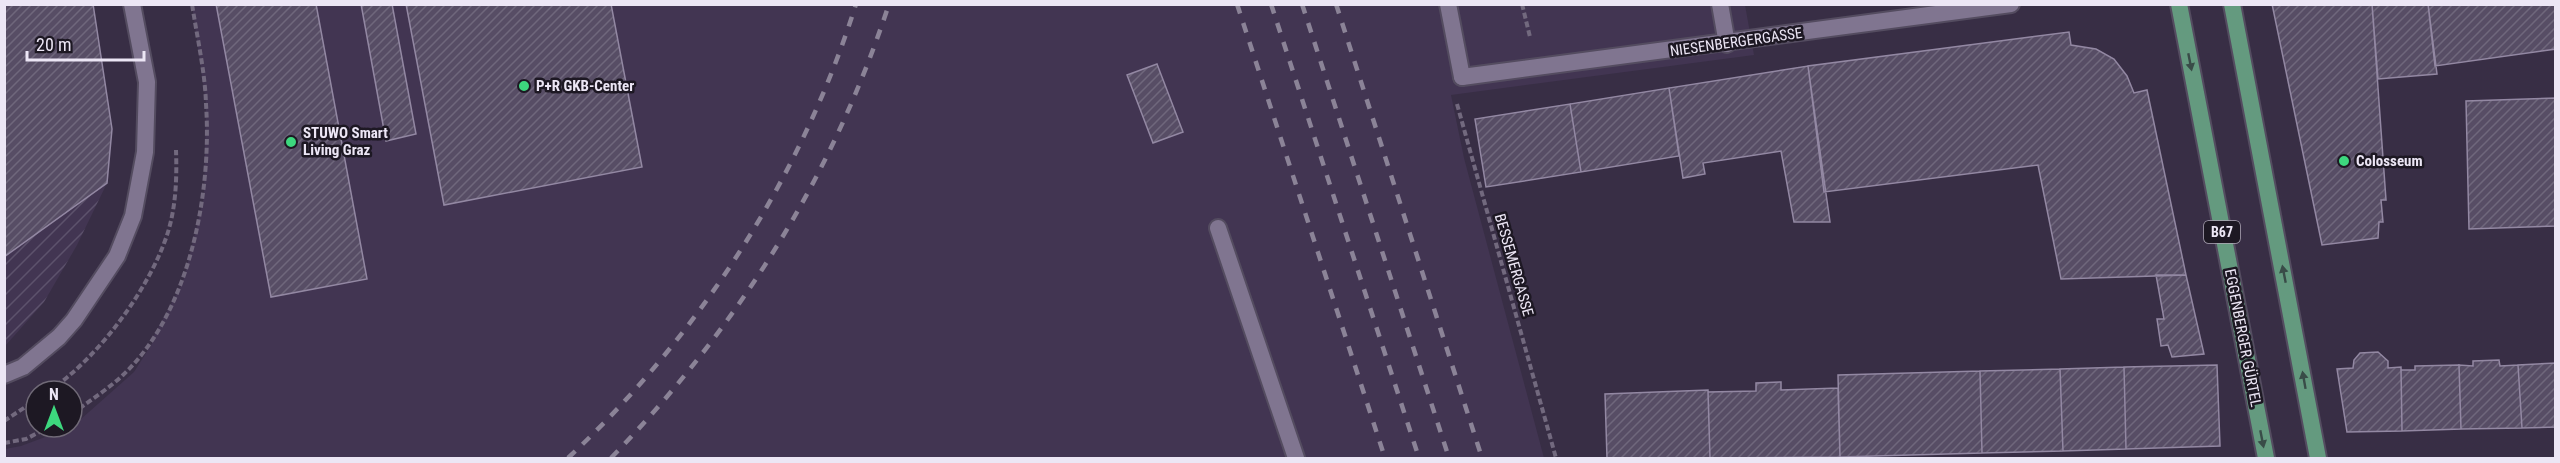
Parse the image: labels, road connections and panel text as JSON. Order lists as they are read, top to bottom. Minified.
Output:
{"streets":{"main road":["B67","EGGENBERGER GÜRTEL"],"street":["NIESENBERGERGASSE"],"path":["BESSEMERGASSE"]},"crossings":[["NIESENBERGERGASSE","BESSEMERGASSE"]],"places":["P+R GKB-Center","STUWO Smart Living Graz","Colosseum"],"scale_bar":"20 m","north":"top"}
